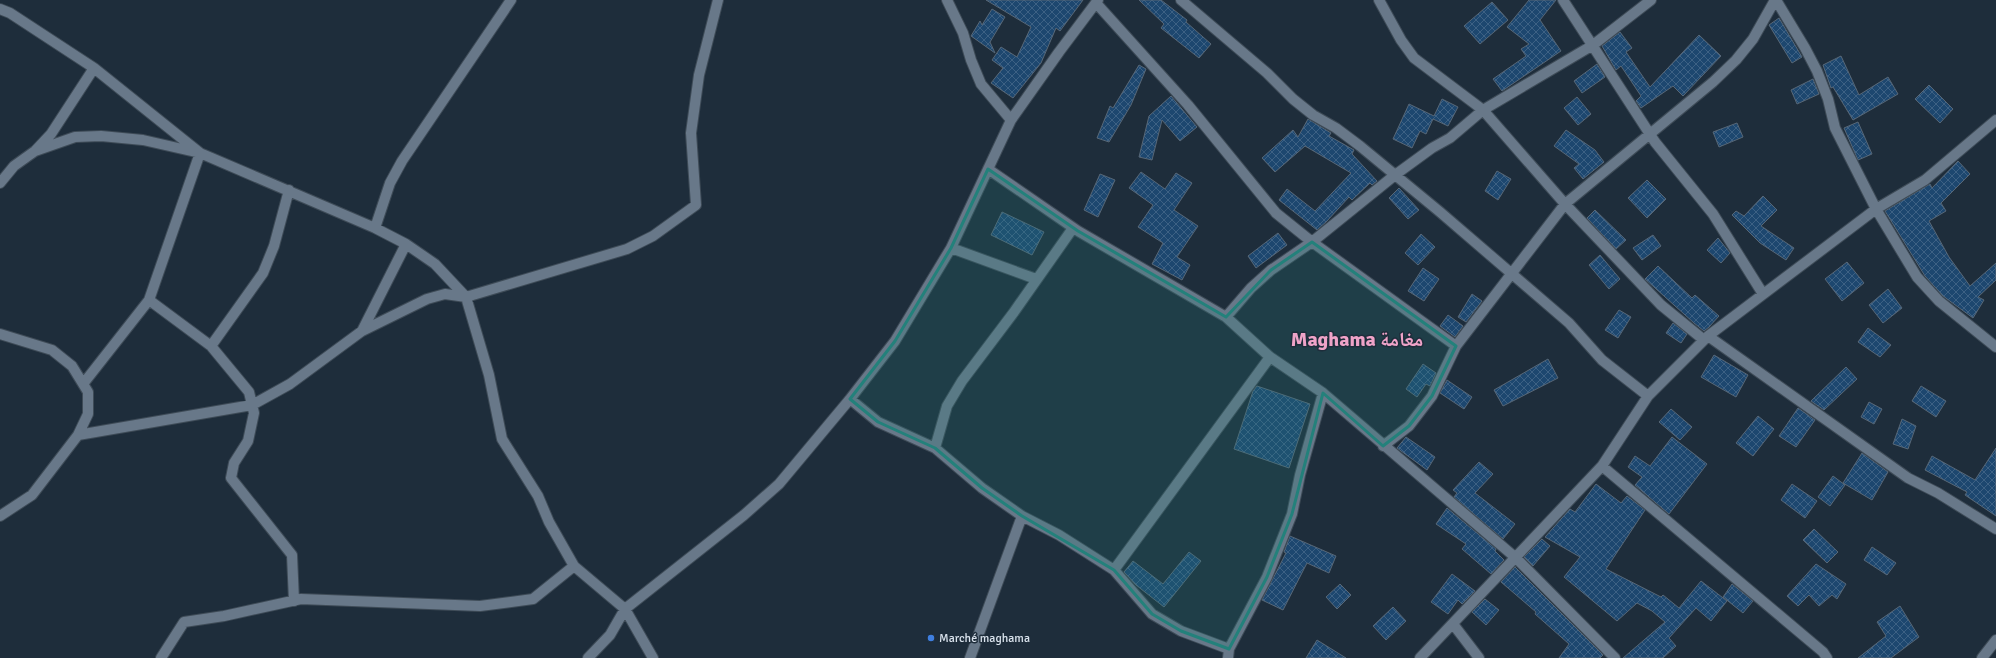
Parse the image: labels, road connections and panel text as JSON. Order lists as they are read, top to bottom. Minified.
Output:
{"districts":["Maghama مغامة"],"places":["Marché maghama"]}
